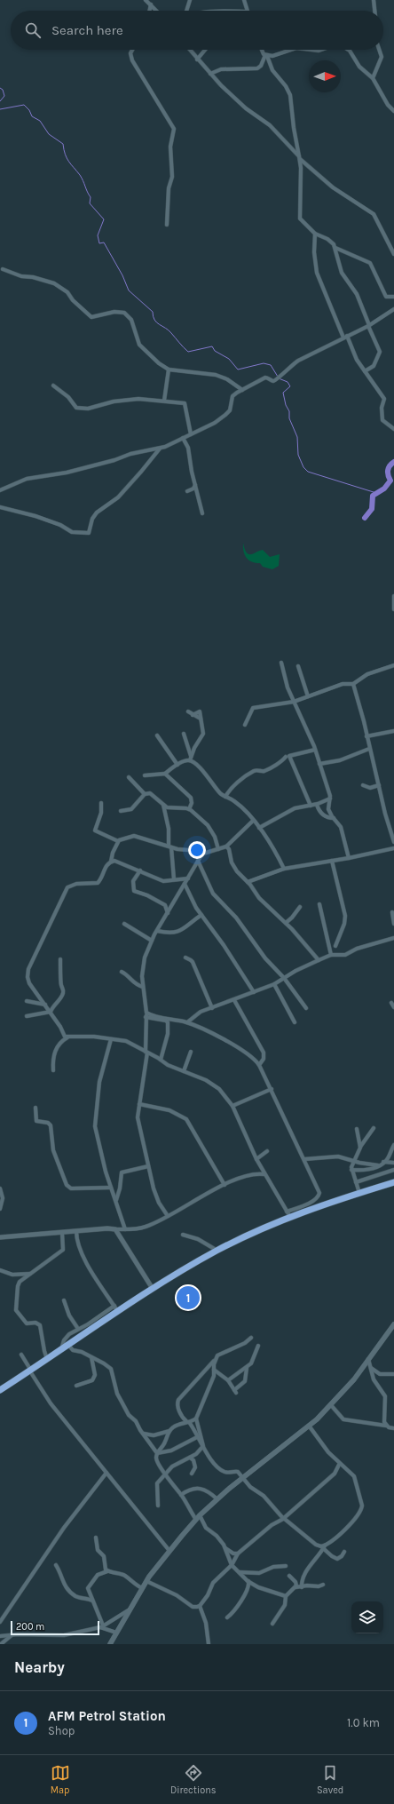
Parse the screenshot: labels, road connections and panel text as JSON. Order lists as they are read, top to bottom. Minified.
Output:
{"scale_bar":"200 m","north":"right","page":{"search":"Search here","pins":"1","scale":"200 m","heading":"Nearby","list":[{"mark":"1","name":"AFM Petrol Station","note":"Shop","value":"1.0 km"}],"nav":["Map","Directions","Saved"]}}
